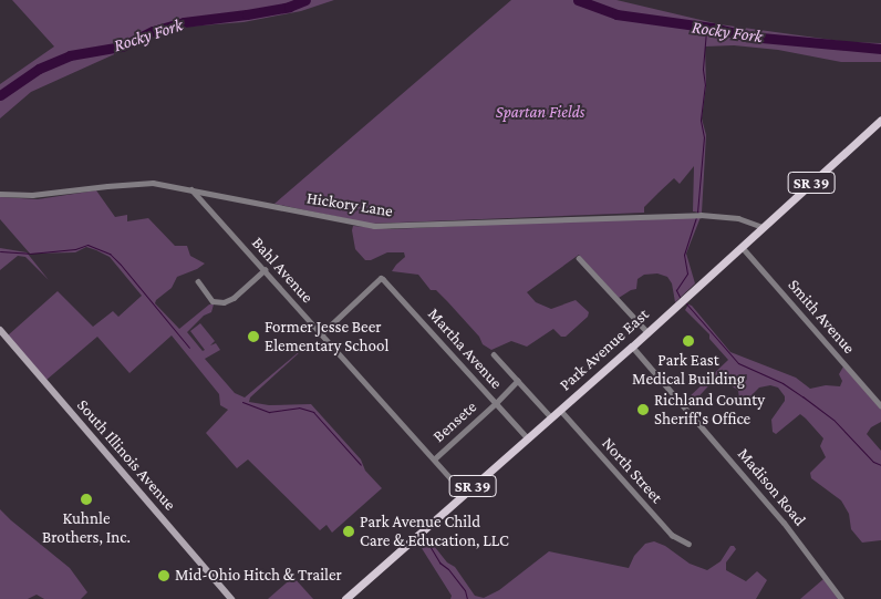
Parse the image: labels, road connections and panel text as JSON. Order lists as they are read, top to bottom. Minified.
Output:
{"streets":{"main road":["SR 39","Park Avenue East","South Illinois Avenue"],"street":["Hickory Lane","Bahl Avenue","Smith Avenue","Martha Avenue","Bensete","North Street","Madison Road"]},"crossings":[["Hickory Lane","Bahl Avenue"],["Hickory Lane","Park Avenue East"],["Bahl Avenue","Martha Avenue"],["Bahl Avenue","Park Avenue East"],["Bahl Avenue","Bensete"],["Smith Avenue","Park Avenue East"],["Martha Avenue","Park Avenue East"],["Martha Avenue","Bensete"],["Park Avenue East","North Street"],["Park Avenue East","Madison Road"]],"water":["Rocky Fork"],"parks":["Spartan Fields"],"places":["Former Jesse Beer Elementary School","Park East Medical Building","Richland County Sheriff's Office","Kuhnle Brothers, Inc.","Park Avenue Child Care & Education, LLC","Mid-Ohio Hitch & Trailer"]}
